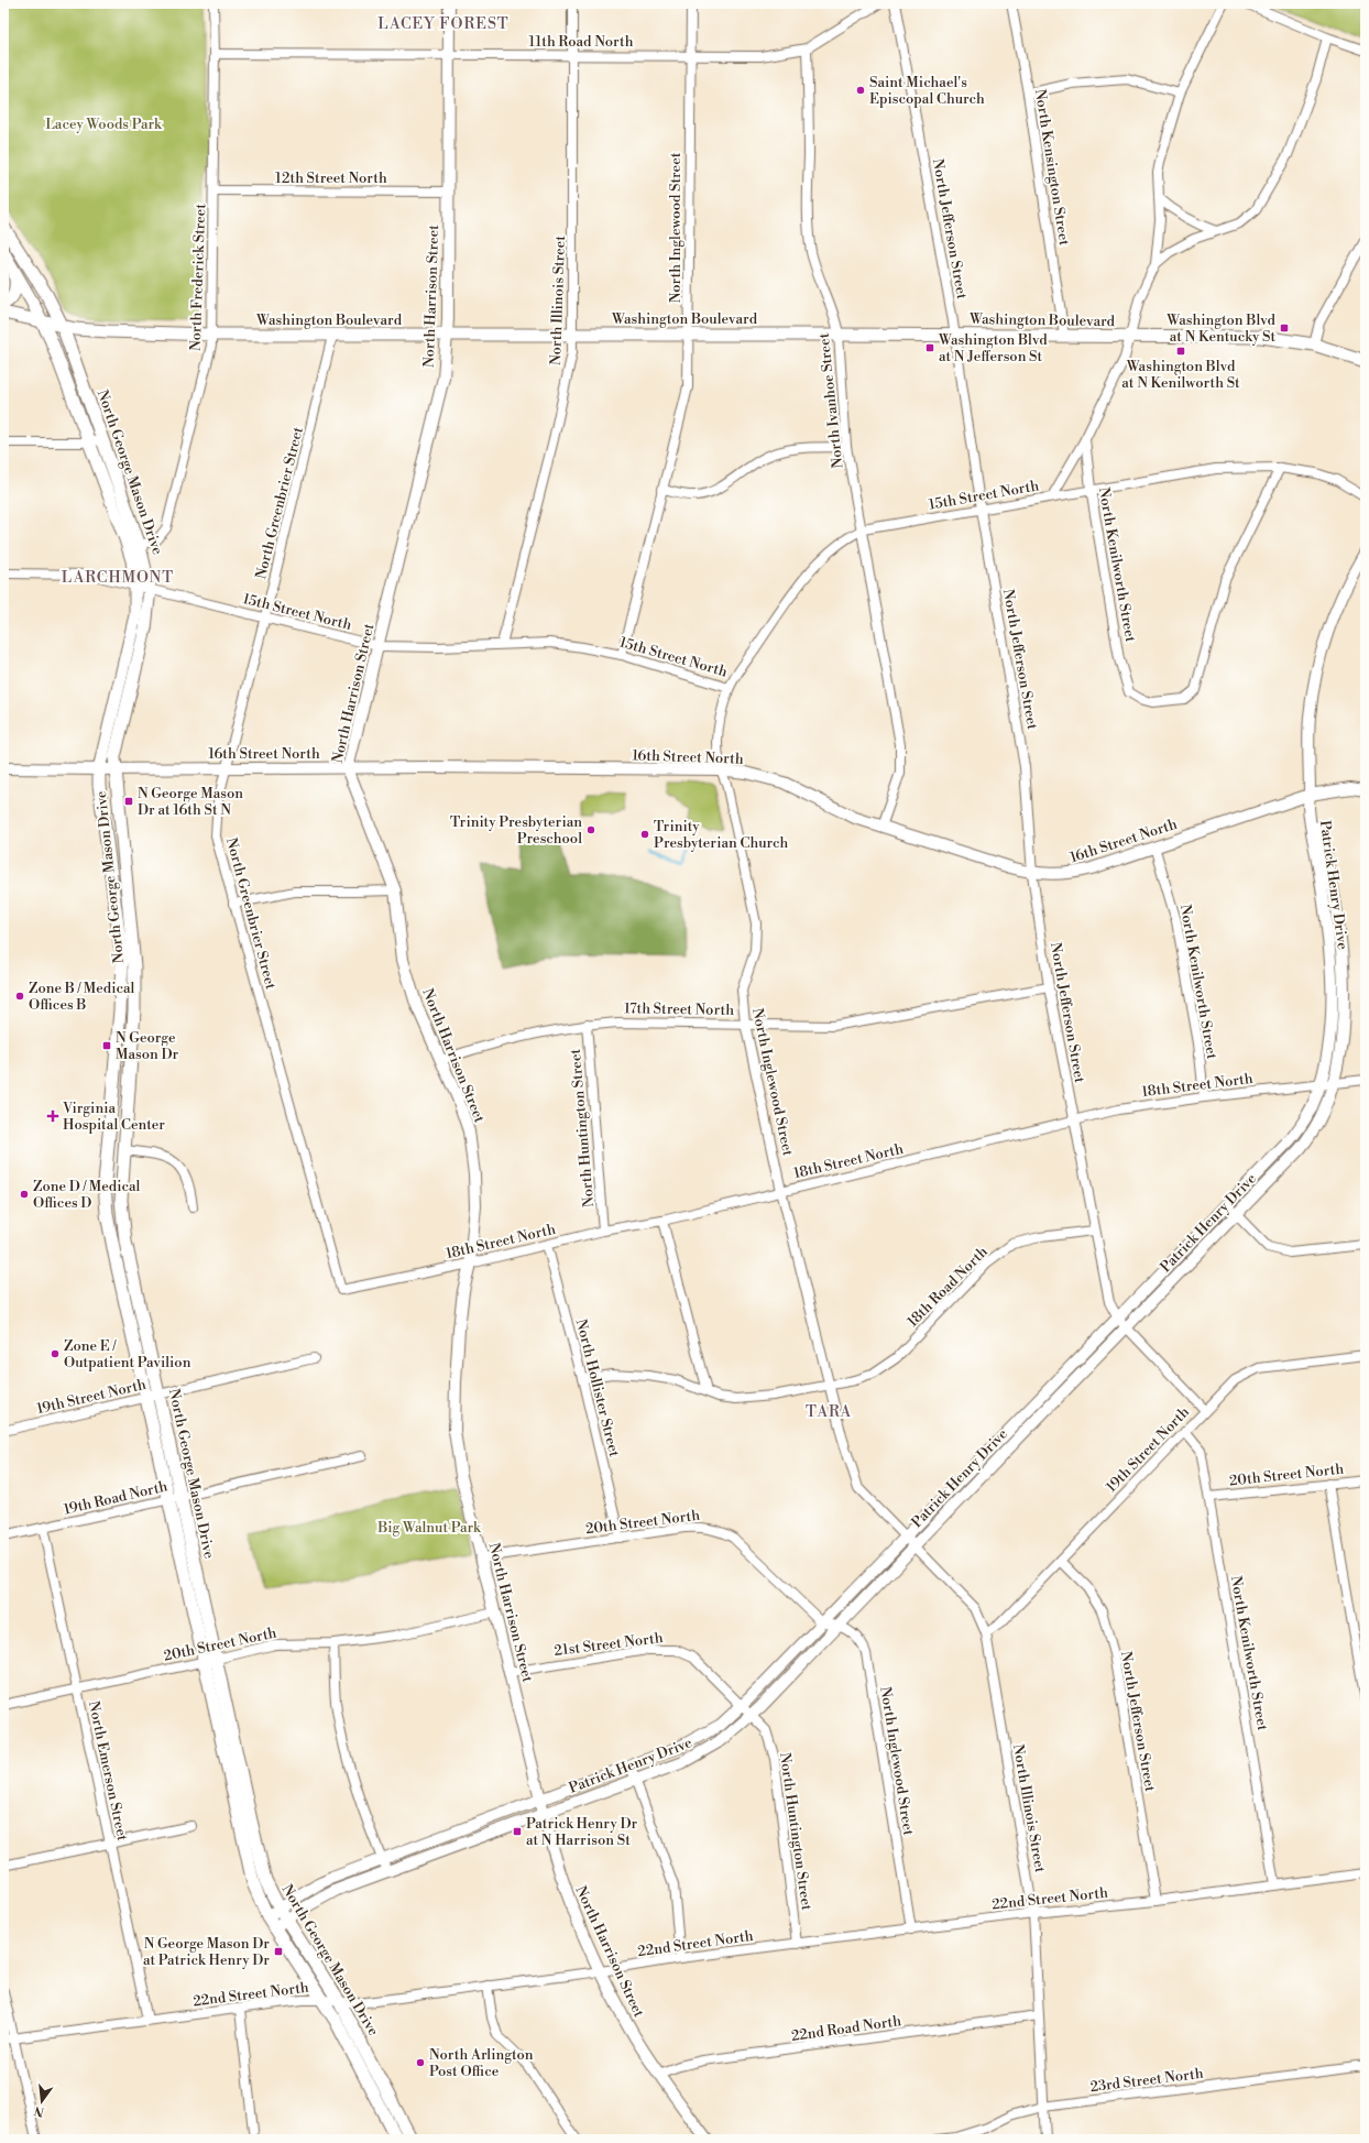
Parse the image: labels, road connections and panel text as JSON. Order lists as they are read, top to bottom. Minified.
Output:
{"streets":{"main road":["Washington Boulevard","North George Mason Drive"],"street":["11th Road North","North Kensington Street","12th Street North","North Inglewood Street","North Jefferson Street","North Frederick Street","North Harrison Street","North Illinois Street","North Ivanhoe Street","15th Street North","North Greenbrier Street","North Kenilworth Street","16th Street North","Patrick Henry Drive","17th Street North","18th Street North","North Huntington Street","18th Road North","North Hollister Street","19th Street North","20th Street North","19th Road North","21st Street North","North Emerson Street","22nd Street North","22nd Road North","23rd Street North"]},"crossings":[["11th Road North","North Inglewood Street"],["11th Road North","North Frederick Street"],["11th Road North","North Harrison Street"],["11th Road North","North Illinois Street"],["11th Road North","North Ivanhoe Street"],["North Kensington Street","Washington Boulevard"],["12th Street North","North Frederick Street"],["12th Street North","North Harrison Street"],["North Inglewood Street","North Illinois Street"],["North Inglewood Street","Washington Boulevard"],["North Inglewood Street","15th Street North"],["North Inglewood Street","16th Street North"],["North Inglewood Street","Patrick Henry Drive"],["North Inglewood Street","17th Street North"],["North Inglewood Street","18th Street North"],["North Inglewood Street","18th Road North"],["North Inglewood Street","22nd Street North"],["North Jefferson Street","Washington Boulevard"],["North Jefferson Street","15th Street North"],["North Jefferson Street","16th Street North"],["North Jefferson Street","Patrick Henry Drive"],["North Jefferson Street","17th Street North"],["North Jefferson Street","18th Street North"],["North Jefferson Street","18th Road North"],["North Jefferson Street","19th Street North"],["North Jefferson Street","22nd Street North"],["North Frederick Street","Washington Boulevard"],["North Frederick Street","North George Mason Drive"],["North Harrison Street","Washington Boulevard"],["North Harrison Street","15th Street North"],["North Harrison Street","16th Street North"],["North Harrison Street","Patrick Henry Drive"],["North Harrison Street","17th Street North"],["North Harrison Street","18th Street North"],["North Harrison Street","20th Street North"],["North Harrison Street","21st Street North"],["North Harrison Street","22nd Street North"],["North Harrison Street","22nd Road North"],["North Illinois Street","Washington Boulevard"],["North Illinois Street","15th Street North"],["North Illinois Street","Patrick Henry Drive"],["North Illinois Street","19th Street North"],["North Illinois Street","22nd Street North"],["North Illinois Street","22nd Road North"],["North Illinois Street","23rd Street North"],["Washington Boulevard","North Ivanhoe Street"],["Washington Boulevard","North George Mason Drive"],["Washington Boulevard","North Greenbrier Street"],["North Ivanhoe Street","15th Street North"],["North Ivanhoe Street","16th Street North"],["North George Mason Drive","15th Street North"],["North George Mason Drive","16th Street North"],["North George Mason Drive","Patrick Henry Drive"],["North George Mason Drive","19th Street North"],["North George Mason Drive","20th Street North"],["North George Mason Drive","19th Road North"],["North George Mason Drive","22nd Street North"],["15th Street North","North Greenbrier Street"],["15th Street North","North Kenilworth Street"],["North Greenbrier Street","16th Street North"],["North Greenbrier Street","18th Street North"],["North Kenilworth Street","16th Street North"],["North Kenilworth Street","18th Street North"],["North Kenilworth Street","19th Street North"],["North Kenilworth Street","20th Street North"],["North Kenilworth Street","22nd Street North"],["16th Street North","Patrick Henry Drive"],["Patrick Henry Drive","18th Street North"],["Patrick Henry Drive","North Huntington Street"],["Patrick Henry Drive","20th Street North"],["Patrick Henry Drive","21st Street North"],["17th Street North","North Huntington Street"],["18th Street North","North Huntington Street"],["18th Street North","North Hollister Street"],["North Huntington Street","21st Street North"],["North Huntington Street","22nd Street North"],["North Hollister Street","20th Street North"],["20th Street North","North Emerson Street"],["19th Road North","North Emerson Street"],["North Emerson Street","22nd Street North"]],"districts":["LACEY FOREST","LARCHMONT","TARA"],"parks":["Lacey Woods Park","Big Walnut Park"],"places":{"other":["Saint Michael's Episcopal Church","Trinity Presbyterian Preschool","Trinity Presbyterian Church","Zone B / Medical Offices B","Zone D / Medical Offices D","Zone E / Outpatient Pavilion","North Arlington Post Office"],"transit":["Washington Blvd at N Kentucky St","Washington Blvd at N Jefferson St","Washington Blvd at N Kenilworth St","N George Mason Dr at 16th St N","N George Mason Dr","Patrick Henry Dr at N Harrison St","N George Mason Dr at Patrick Henry Dr"],"health":["Virginia Hospital Center"]},"north":"bottom"}
